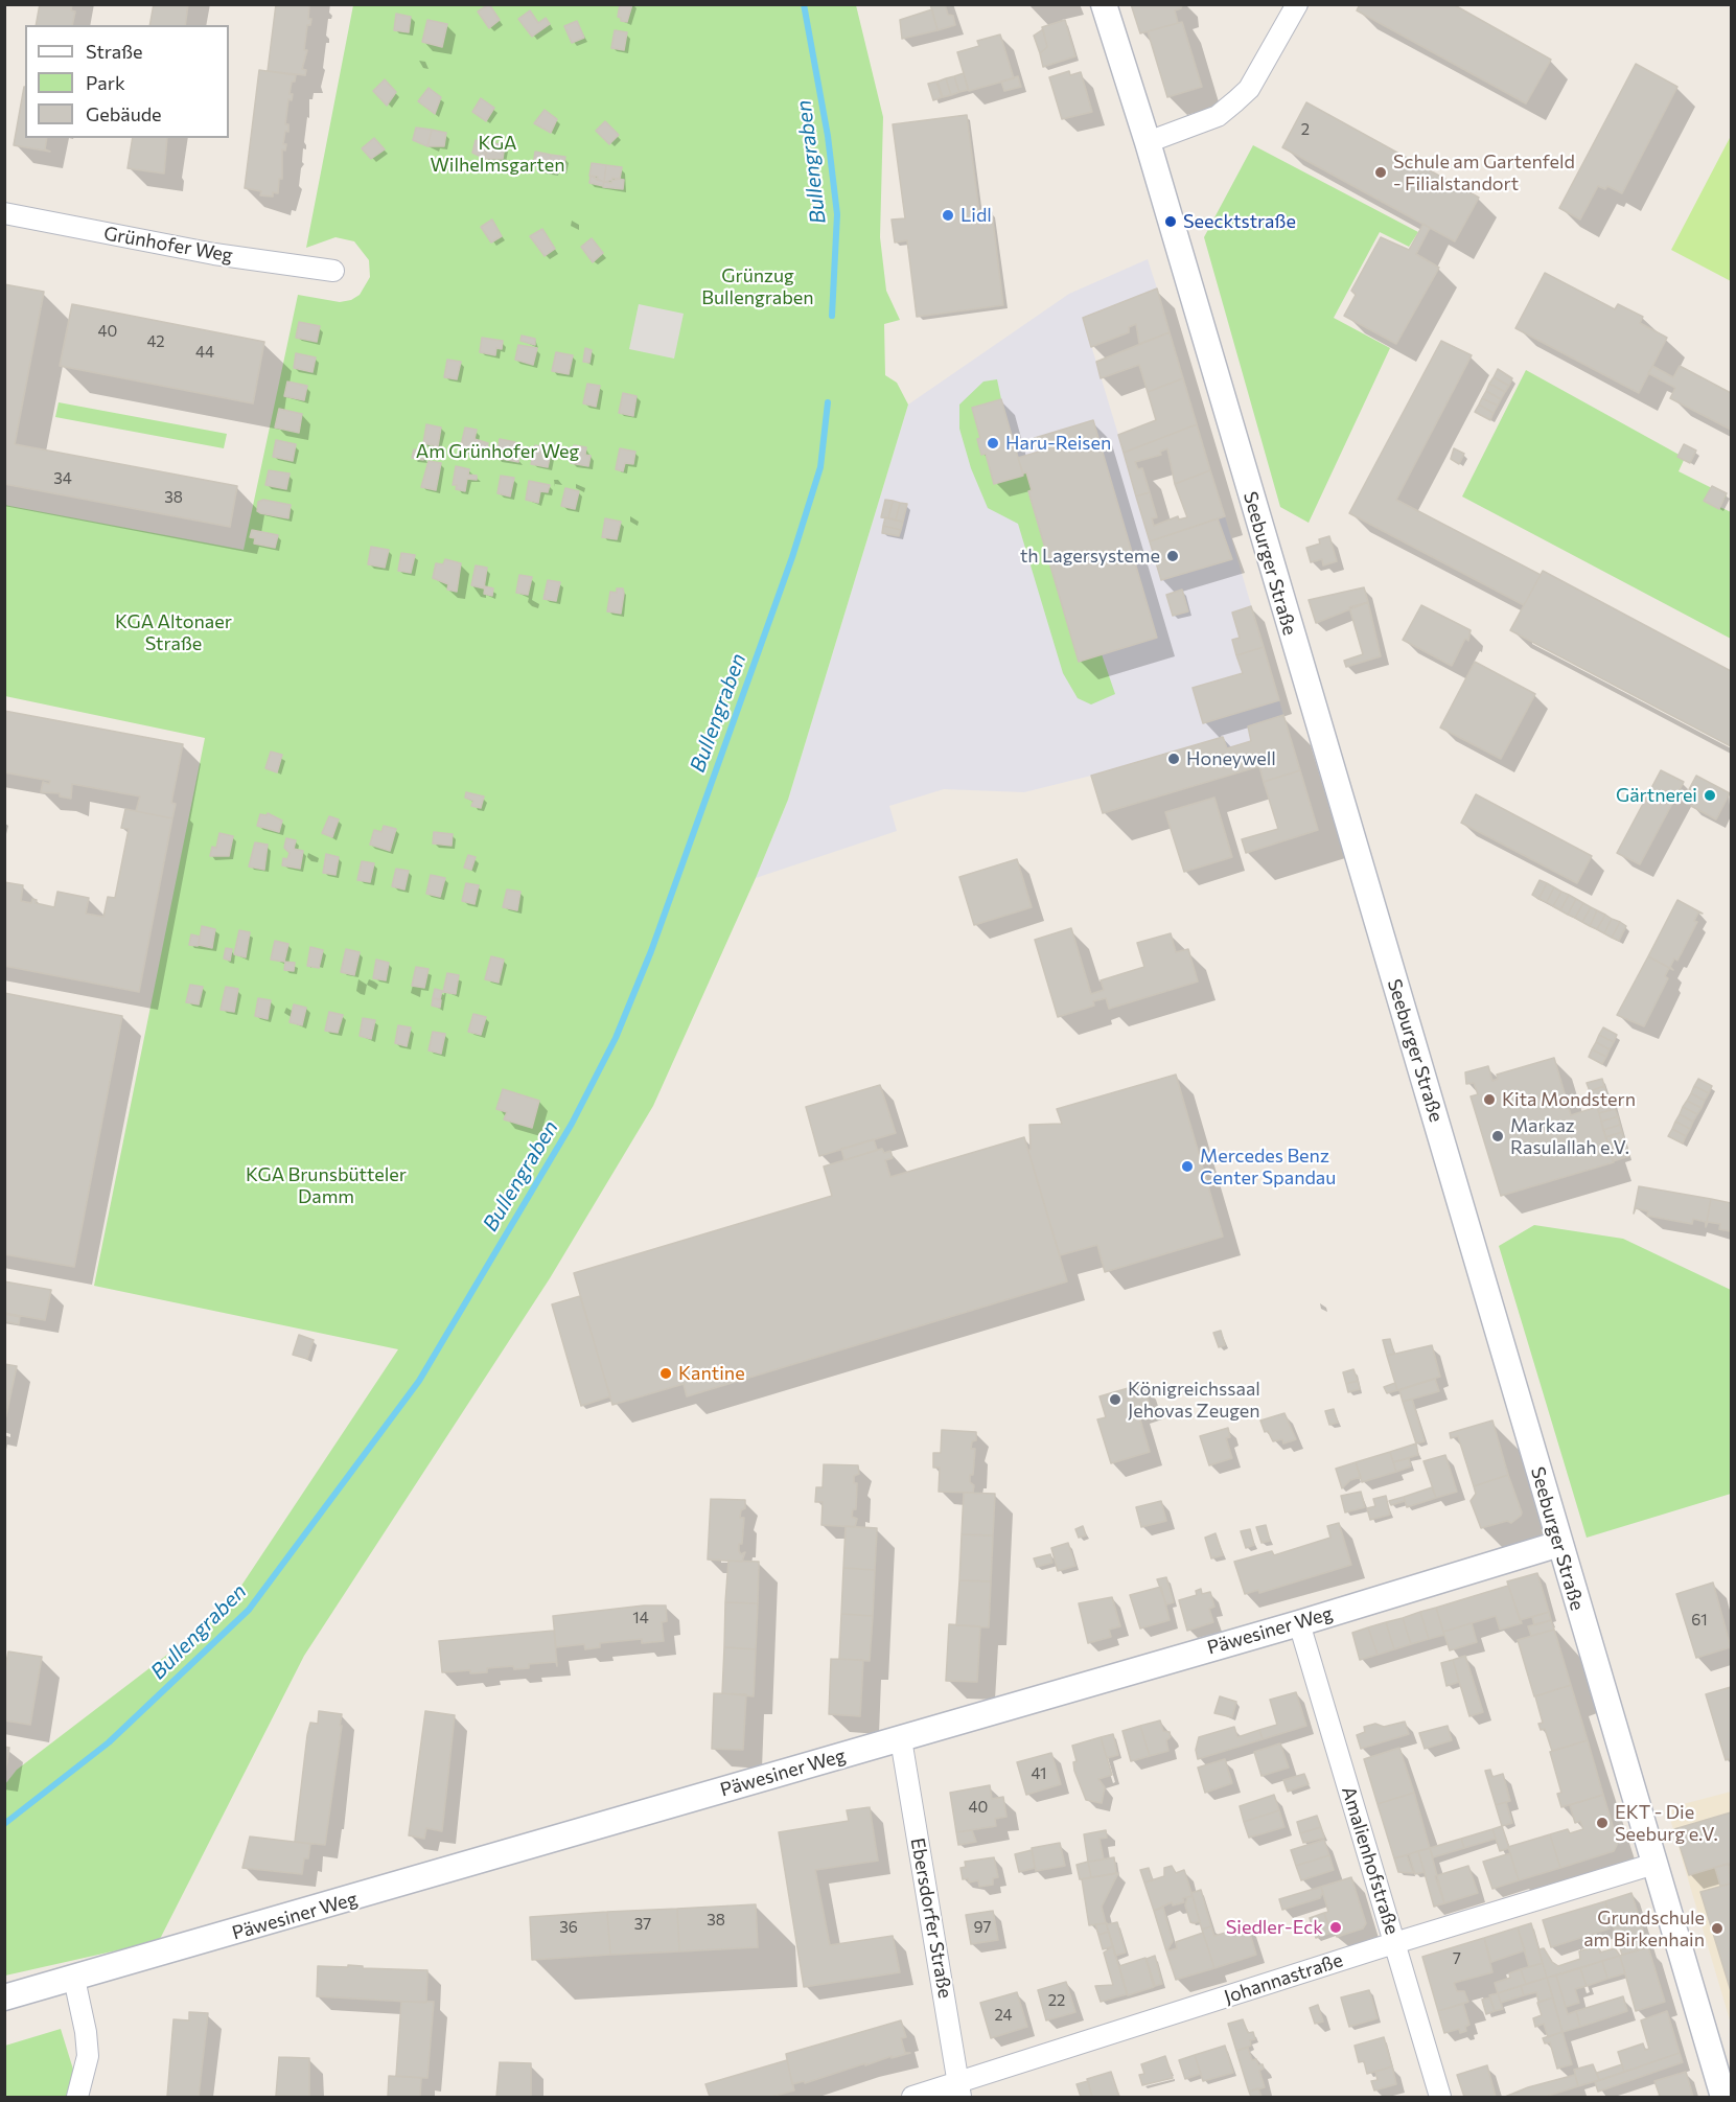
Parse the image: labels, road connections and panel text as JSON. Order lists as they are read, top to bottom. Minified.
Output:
{"streets":{"street":["Grünhofer Weg","Seeburger Straße","Päwesiner Weg","Amalienhofstraße","Ebersdorfer Straße","Johannastraße"]},"crossings":[["Seeburger Straße","Päwesiner Weg"],["Seeburger Straße","Johannastraße"],["Päwesiner Weg","Amalienhofstraße"],["Päwesiner Weg","Ebersdorfer Straße"],["Amalienhofstraße","Johannastraße"],["Ebersdorfer Straße","Johannastraße"]],"water":["Bullengraben"],"parks":["KGA Wilhelmsgarten","Grünzug Bullengraben","Am Grünhofer Weg","KGA Altonaer Straße","KGA Brunsbütteler Damm"],"places":["Schule am Gartenfeld - Filialstandort","Lidl","Seecktstraße","Haru-Reisen","th Lagersysteme","Honeywell","Gärtnerei","Kita Mondstern","Markaz Rasulallah e.V.","Mercedes Benz Center Spandau","Kantine","Königreichssaal Jehovas Zeugen","EKT - Die Seeburg e.V.","Siedler-Eck","Grundschule am Birkenhain"],"house_numbers":["2","40","42","44","34","38","14","61","41","40","38","37","36","97","7","22","24"],"legend":["Straße","Park","Gebäude"]}
